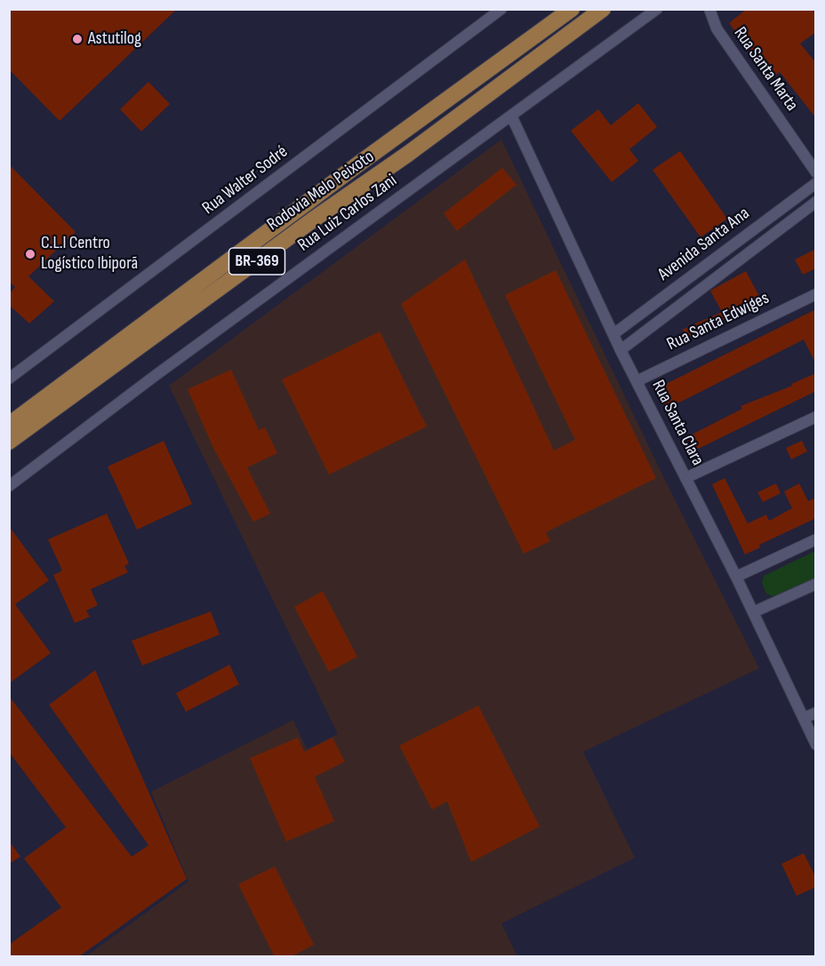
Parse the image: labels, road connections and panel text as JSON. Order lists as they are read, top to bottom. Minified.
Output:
{"streets":{"main road":["Rodovia Melo Peixoto","BR-369"],"street":["Rua Santa Marta","Rua Walter Sodré","Rua Luiz Carlos Zani","Avenida Santa Ana","Rua Santa Edwiges","Rua Santa Clara"]},"crossings":[["Rua Luiz Carlos Zani","Rua Santa Clara"],["Avenida Santa Ana","Rua Santa Clara"],["Rua Santa Edwiges","Rua Santa Clara"]],"places":["Astutilog","C.L.I Centro Logístico Ibiporã"]}
